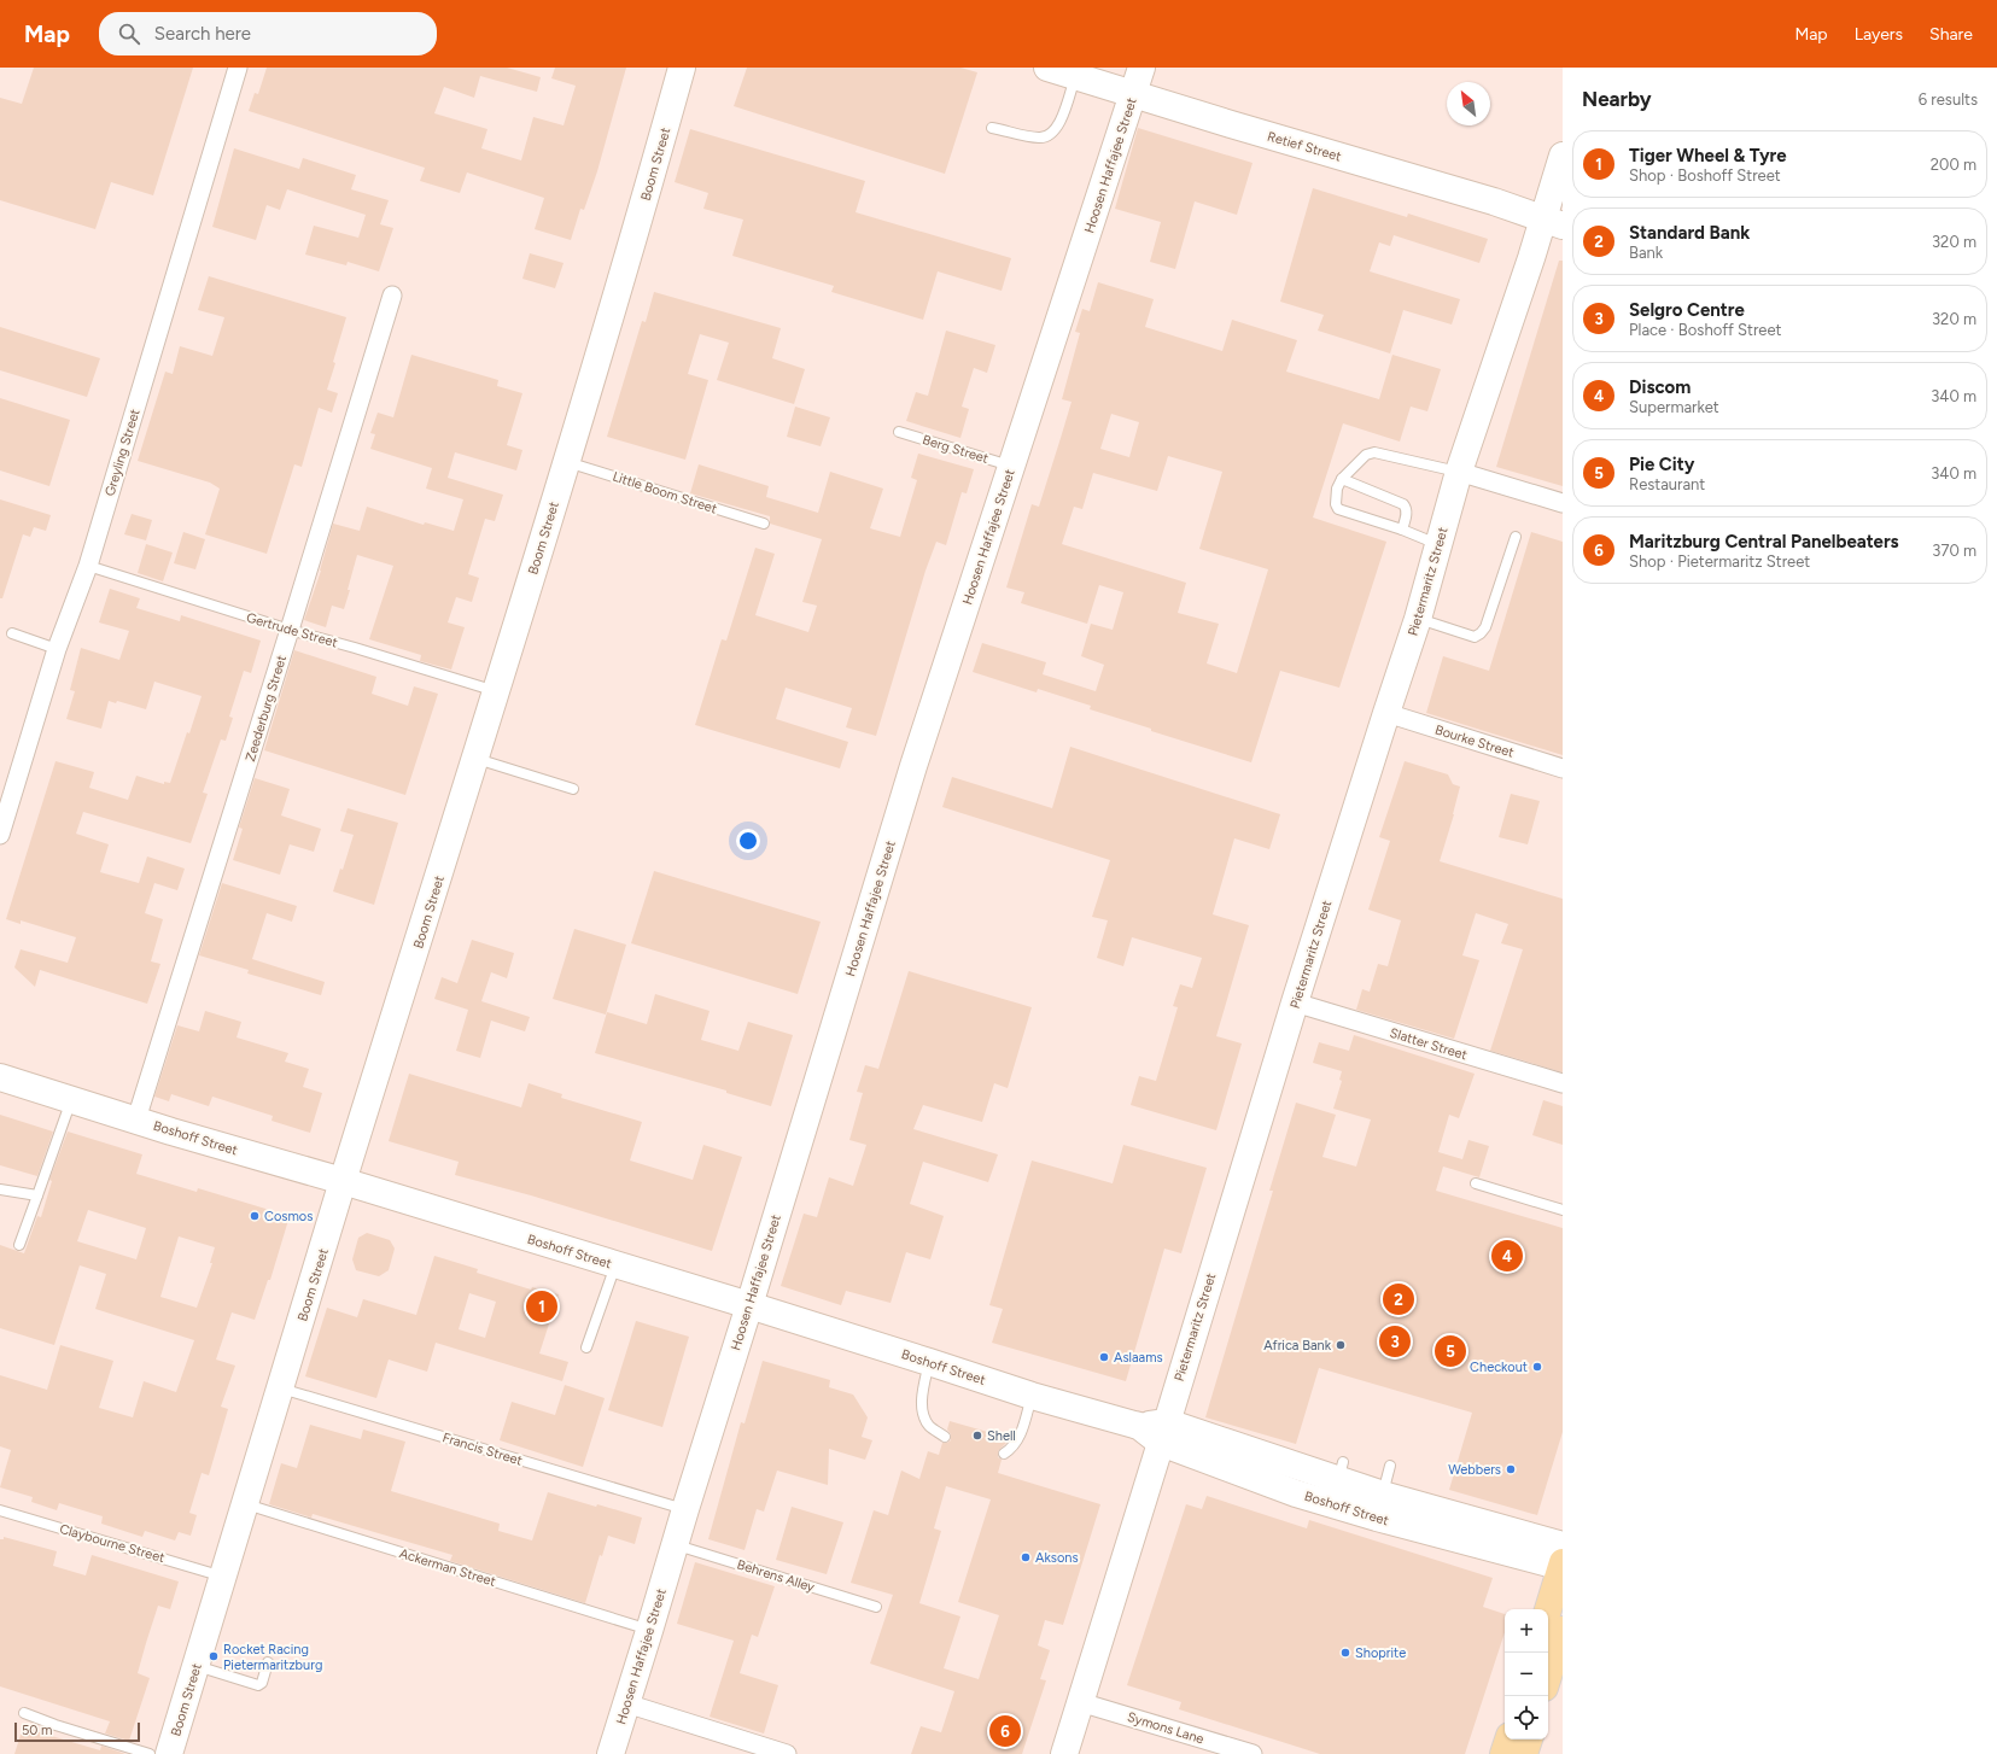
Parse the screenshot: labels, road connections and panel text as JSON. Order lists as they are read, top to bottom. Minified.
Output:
{"streets":{"street":["Retief Street","Boom Street","Hoosen Haffajee Street","Greyling Street","Pietermaritz Street","Zeederburg Street","Bourke Street","Slatter Street","Boshoff Street","Symons Lane"],"lane":["Berg Street","Little Boom Street","Gertrude Street","Francis Street","Claybourne Street","Ackerman Street","Behrens Alley"]},"crossings":[["Retief Street","Hoosen Haffajee Street"],["Retief Street","Pietermaritz Street"],["Boom Street","Little Boom Street"],["Boom Street","Gertrude Street"],["Boom Street","Boshoff Street"],["Boom Street","Francis Street"],["Boom Street","Claybourne Street"],["Boom Street","Ackerman Street"],["Hoosen Haffajee Street","Berg Street"],["Hoosen Haffajee Street","Boshoff Street"],["Hoosen Haffajee Street","Francis Street"],["Hoosen Haffajee Street","Ackerman Street"],["Hoosen Haffajee Street","Behrens Alley"],["Greyling Street","Gertrude Street"],["Pietermaritz Street","Bourke Street"],["Pietermaritz Street","Slatter Street"],["Pietermaritz Street","Boshoff Street"],["Pietermaritz Street","Symons Lane"],["Gertrude Street","Zeederburg Street"],["Zeederburg Street","Boshoff Street"]],"places":["Cosmos","Africa Bank","Aslaams","Checkout","Shell","Webbers","Aksons","Shoprite","Rocket Racing Pietermaritzburg"],"scale_bar":"50 m","north":"top left","page":{"header":"Map","search":"Search here","nav":["Map","Layers","Share"],"heading":["Nearby","6 results"],"list":[{"mark":"1","name":"Tiger Wheel & Tyre","note":"Shop · Boshoff Street","value":"200 m"},{"mark":"2","name":"Standard Bank","note":"Bank","value":"320 m"},{"mark":"3","name":"Selgro Centre","note":"Place · Boshoff Street","value":"320 m"},{"mark":"4","name":"Discom","note":"Supermarket","value":"340 m"},{"mark":"5","name":"Pie City","note":"Restaurant","value":"340 m"},{"mark":"6","name":"Maritzburg Central Panelbeaters","note":"Shop · Pietermaritz Street","value":"370 m"}],"pins":["4","2","1","3","5","6"],"map_buttons":["+","−"],"scale":"50 m"}}
